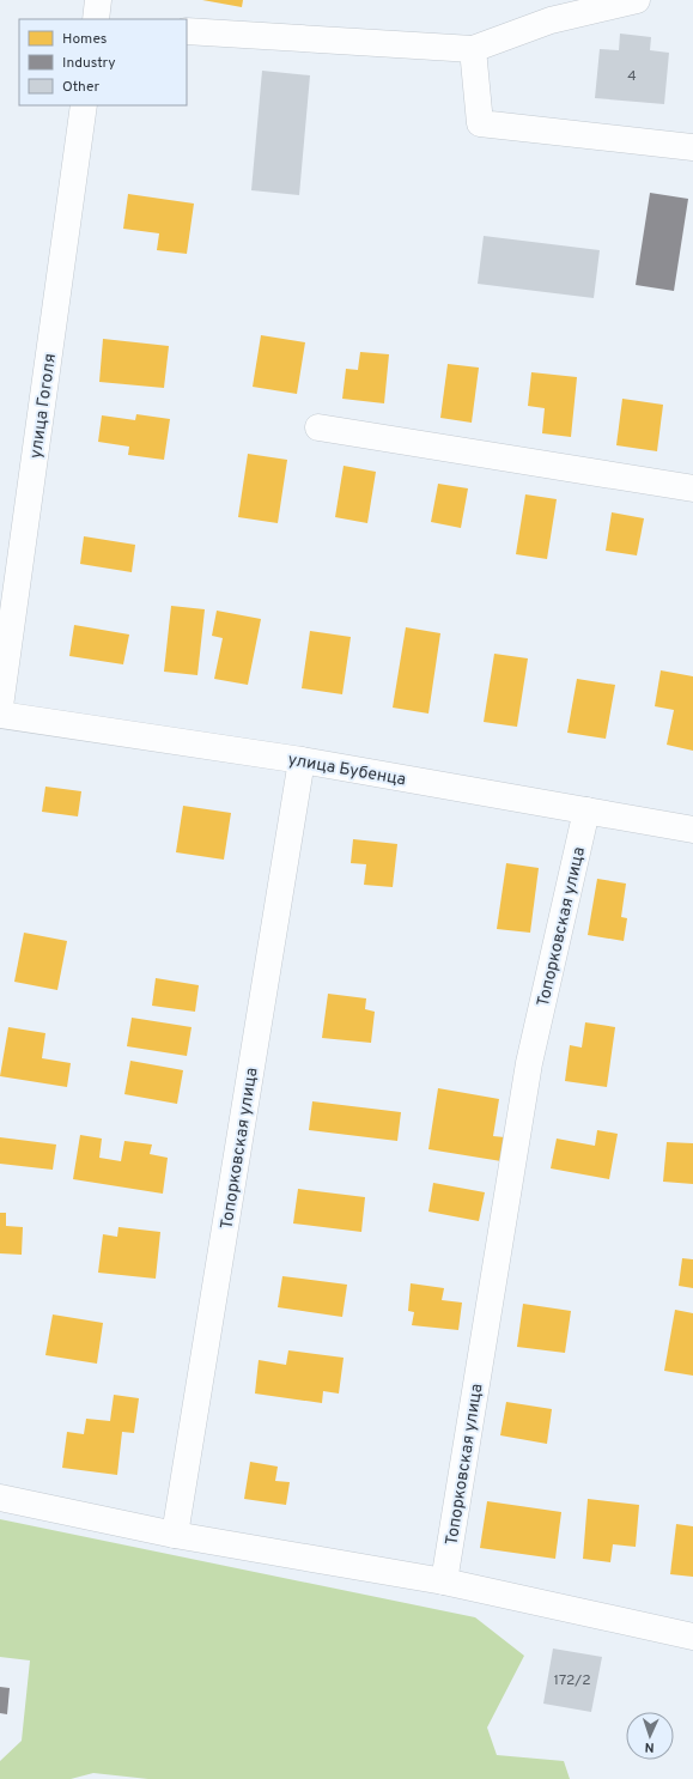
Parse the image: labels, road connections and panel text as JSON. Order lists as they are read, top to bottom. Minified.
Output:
{"streets":{"street":["улица Гоголя","улица Бубенца","Топорковская улица"]},"crossings":[["улица Бубенца","Топорковская улица"]],"house_numbers":["4","172/2"],"legend":["Homes","Industry","Other"],"north":"bottom"}
